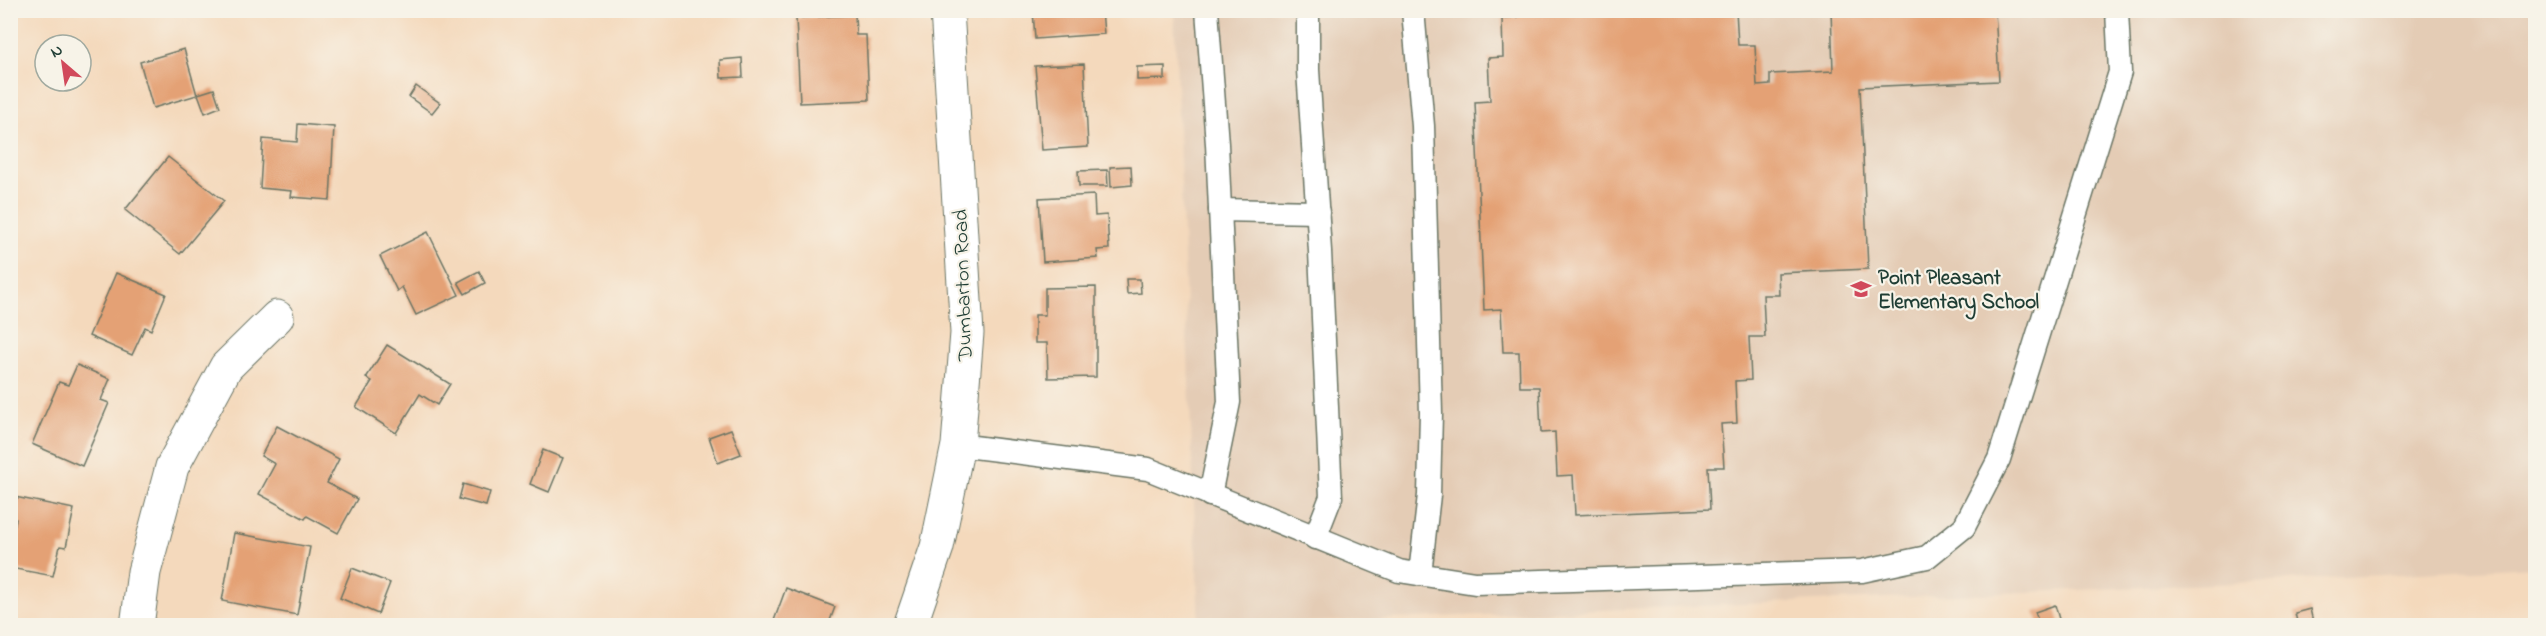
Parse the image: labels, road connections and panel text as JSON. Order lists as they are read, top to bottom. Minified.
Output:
{"streets":{"street":["Dumbarton Road"]},"places":{"school or university":["Point Pleasant Elementary School"]},"north":"top left"}
